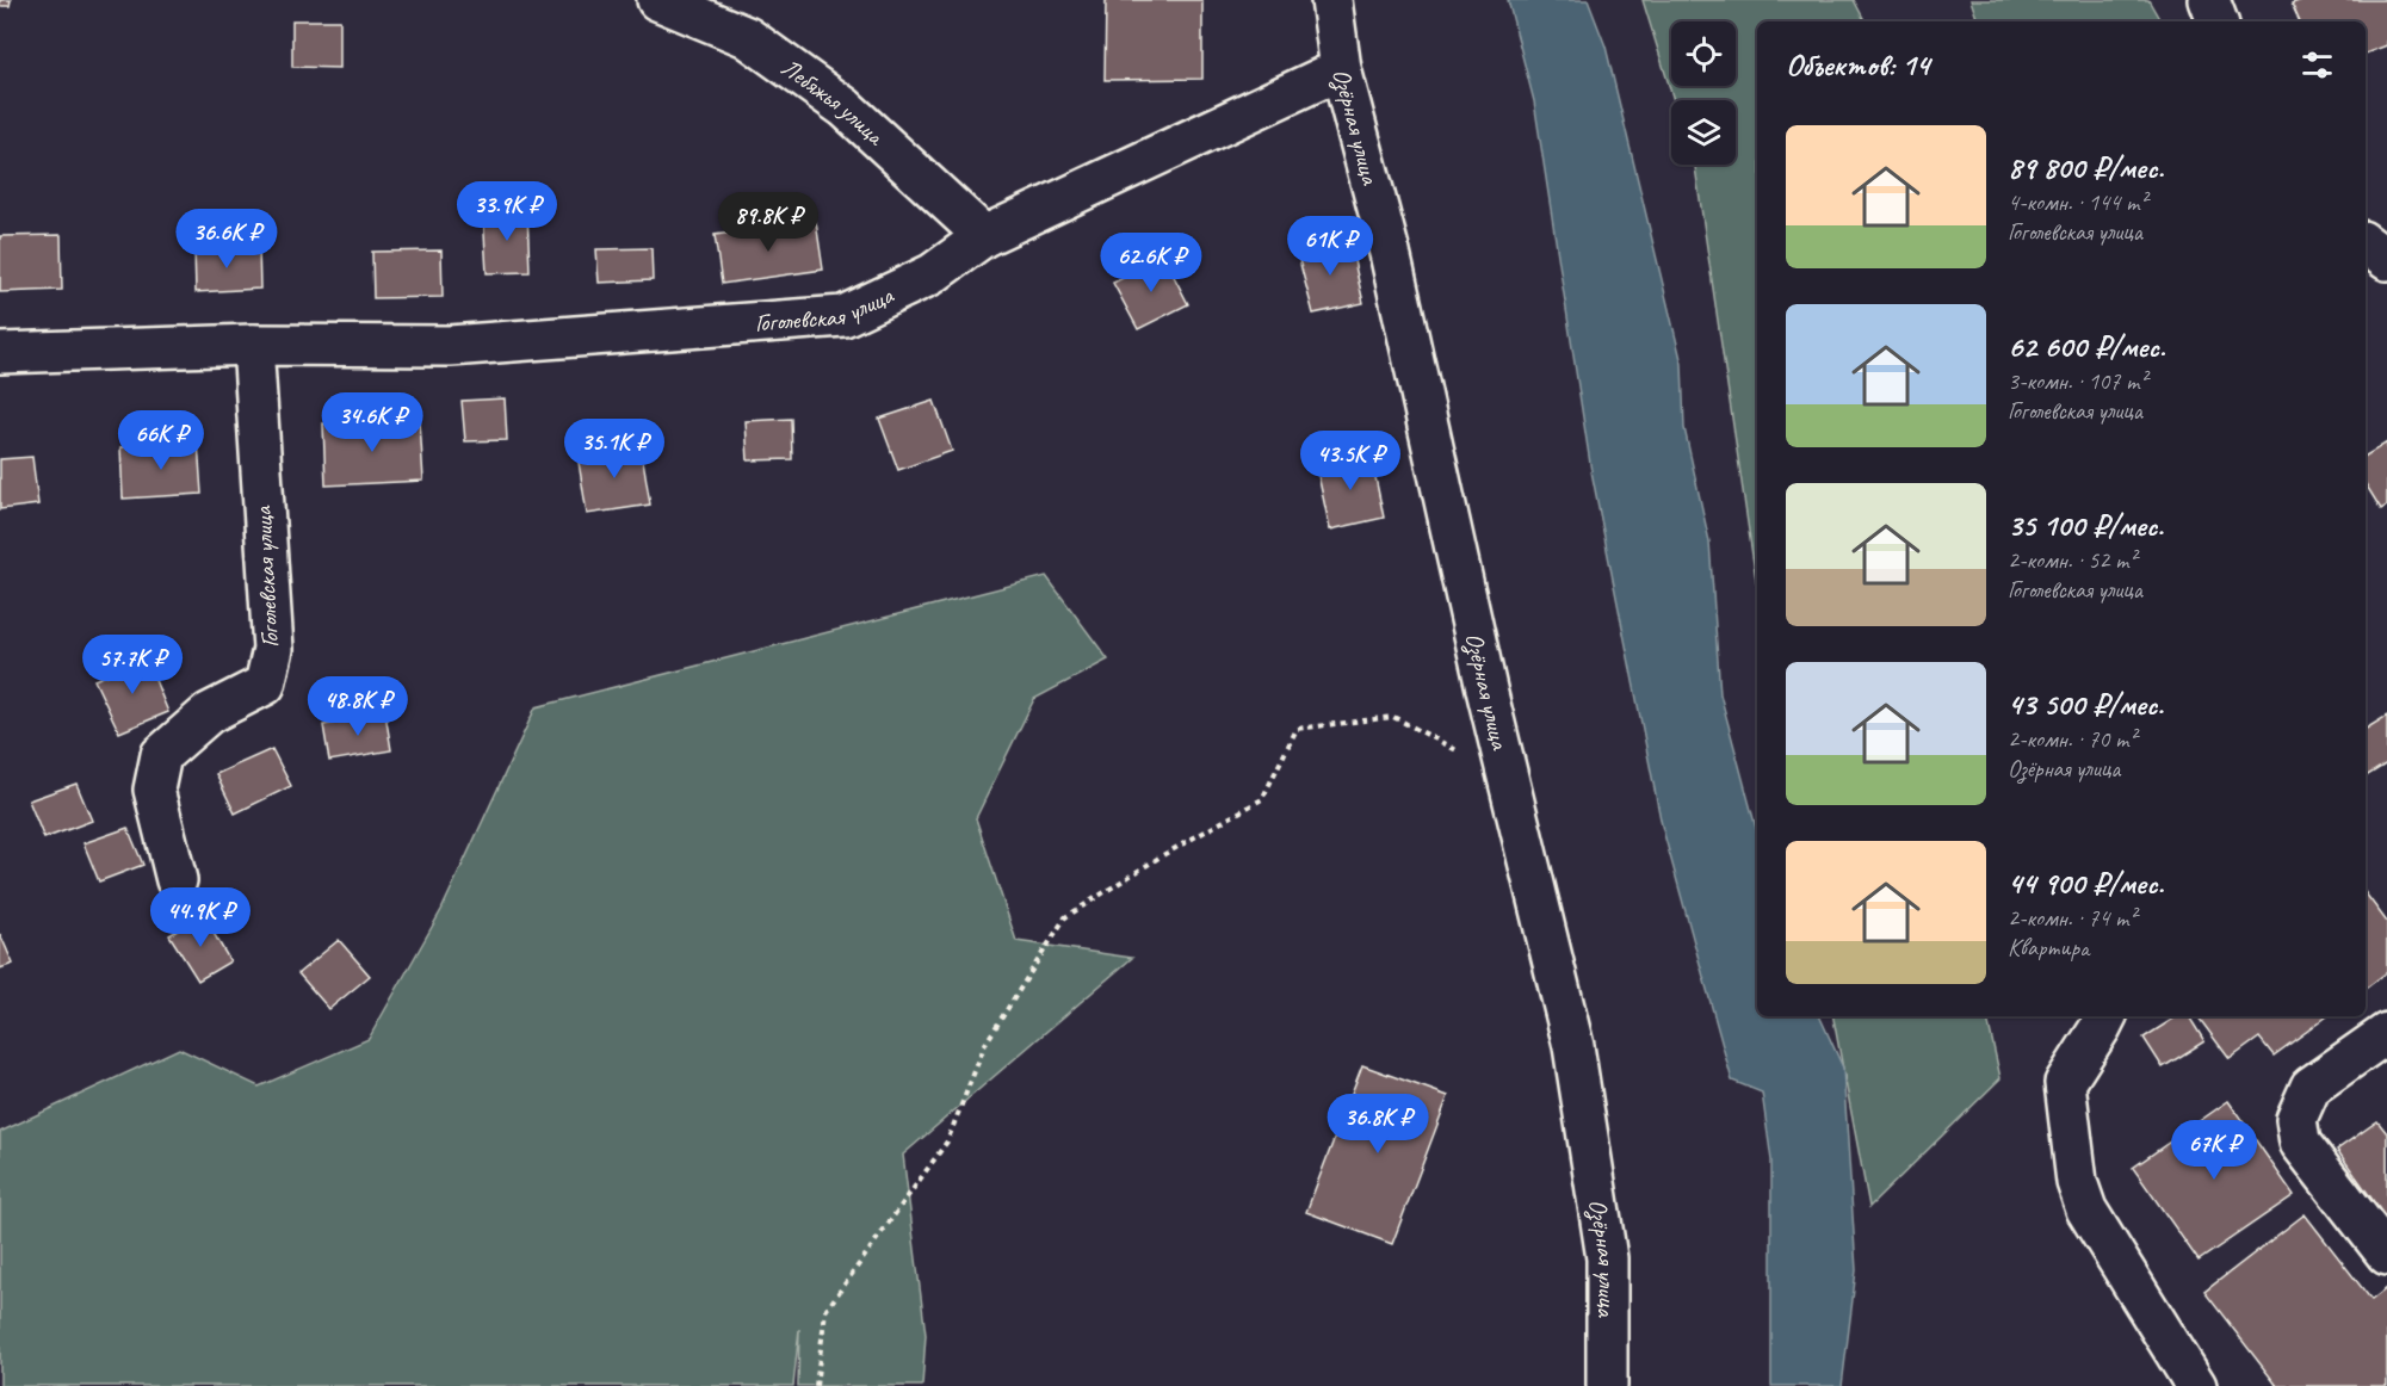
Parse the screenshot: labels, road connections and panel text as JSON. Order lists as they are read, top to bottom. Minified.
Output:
{"streets":{"street":["Лебяжья улица","Озёрная улица","Гоголевская улица"]},"crossings":[["Лебяжья улица","Гоголевская улица"],["Озёрная улица","Гоголевская улица"]],"page":{"heading":"Объектов: 14","list":[{"name":"89 800 ₽/мес.","note":"4-комн. · 144 m² · Гоголевская улица"},{"name":"62 600 ₽/мес.","note":"3-комн. · 107 m² · Гоголевская улица"},{"name":"35 100 ₽/мес.","note":"2-комн. · 52 m² · Гоголевская улица"},{"name":"43 500 ₽/мес.","note":"2-комн. · 70 m² · Озёрная улица"},{"name":"44 900 ₽/мес.","note":"2-комн. · 74 m² · Квартира"}],"price":["33.9K ₽","89.8K ₽","36.6K ₽","61K ₽","62.6K ₽","34.6K ₽","66K ₽","35.1K ₽","43.5K ₽","57.7K ₽","48.8K ₽","44.9K ₽","36.8K ₽","67K ₽"]}}
